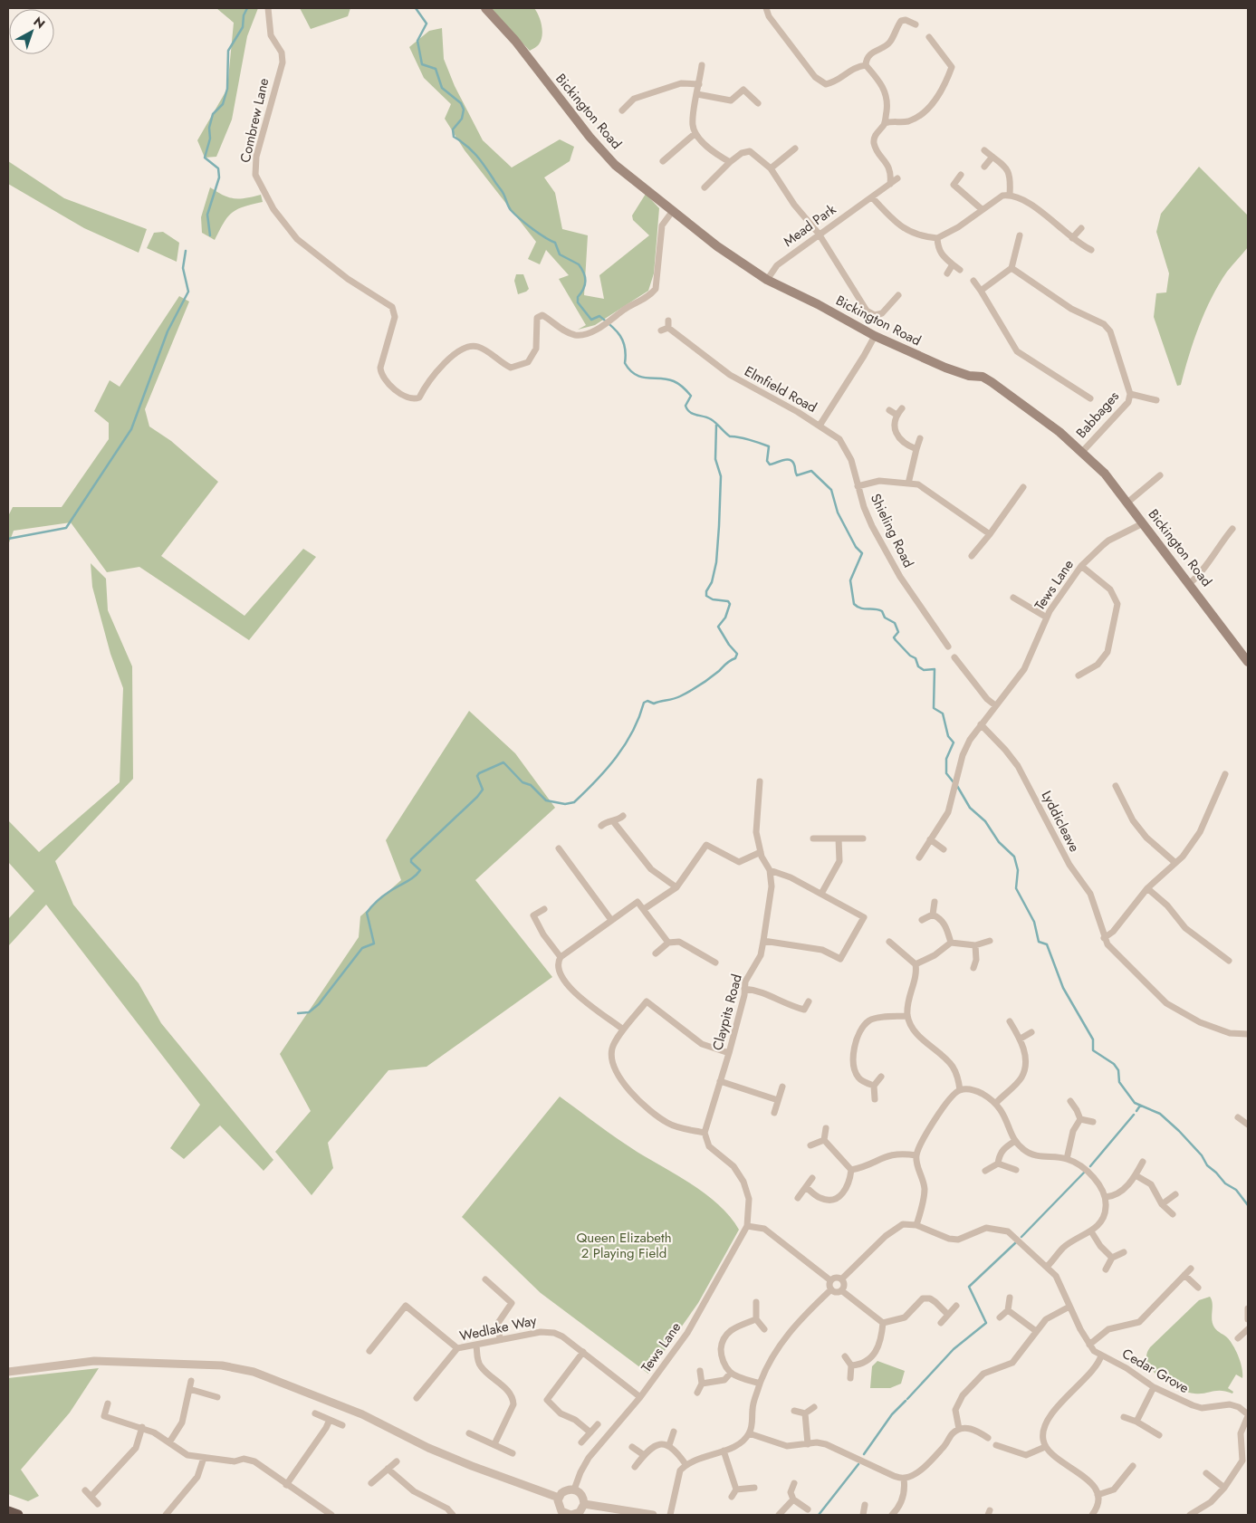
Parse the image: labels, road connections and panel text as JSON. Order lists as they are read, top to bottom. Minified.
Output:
{"streets":{"main road":["Bickington Road"],"street":["Combrew Lane","Mead Park","Elmfield Road","Babbages","Shieling Road","Tews Lane","Lyddicleave","Claypits Road","Wedlake Way","Cedar Grove"]},"crossings":[["Bickington Road","Combrew Lane"],["Bickington Road","Mead Park"],["Bickington Road","Elmfield Road"],["Bickington Road","Babbages"],["Bickington Road","Tews Lane"],["Elmfield Road","Shieling Road"],["Tews Lane","Lyddicleave"],["Tews Lane","Claypits Road"],["Tews Lane","Wedlake Way"]],"parks":["Queen Elizabeth 2 Playing Field"],"north":"top right"}
